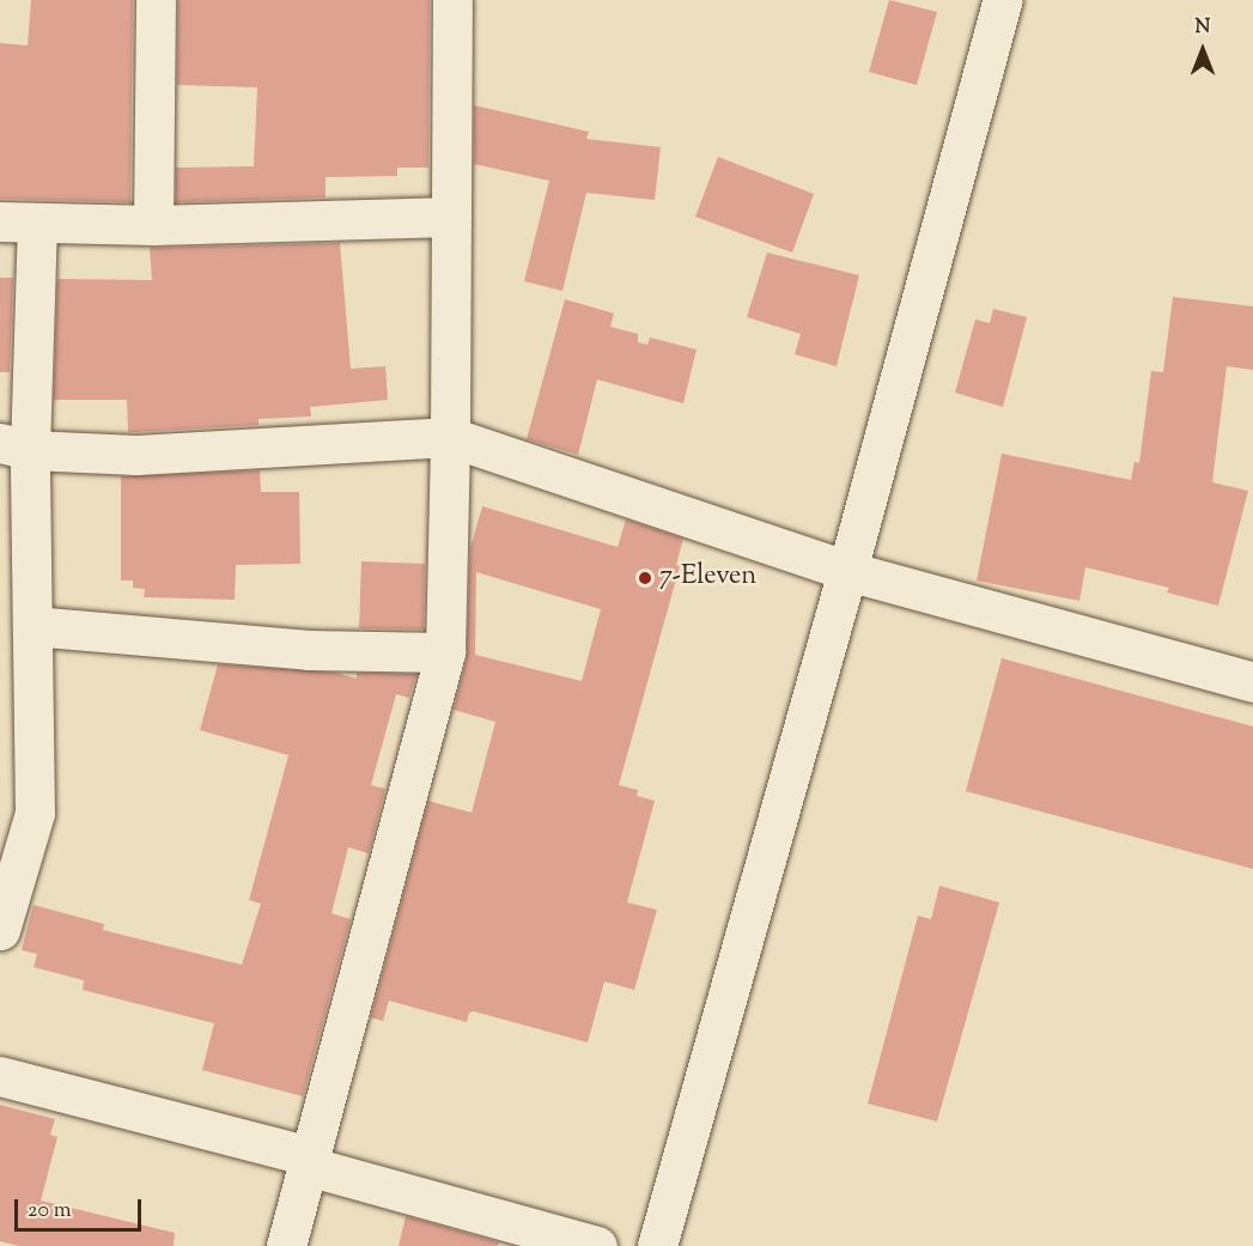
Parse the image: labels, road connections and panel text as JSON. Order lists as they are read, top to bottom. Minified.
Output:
{"places":["7-Eleven"],"scale_bar":"20 m","north":"top"}
